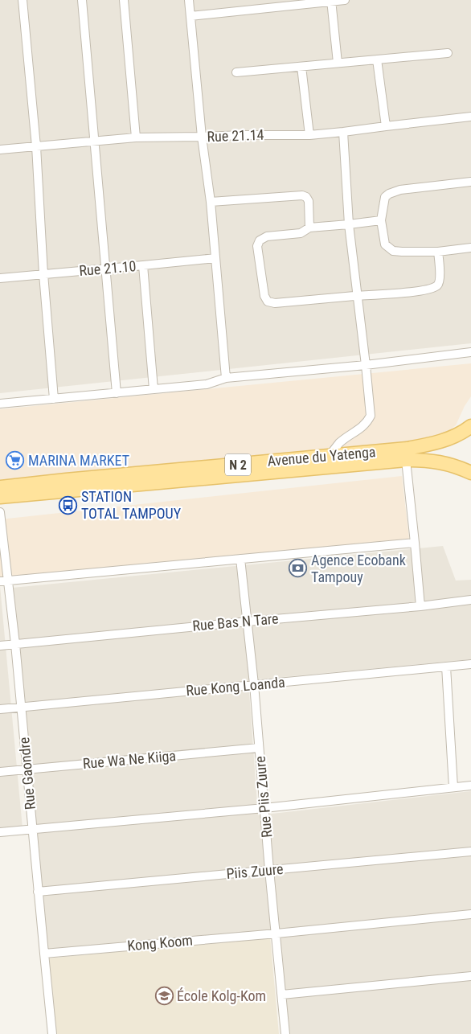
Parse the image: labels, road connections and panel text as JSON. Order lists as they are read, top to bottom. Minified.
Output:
{"streets":{"main road":["Avenue du Yatenga","N 2"],"street":["Rue 21.14","Rue 21.10","Rue Bas N Tare","Rue Kong Loanda","Rue Wa Ne Kiiga","Rue Gaondre","Rue Piis Zuure","Piis Zuure","Kong Koom"]},"crossings":[["Rue Bas N Tare","Rue Gaondre"],["Rue Bas N Tare","Rue Piis Zuure"],["Rue Kong Loanda","Rue Gaondre"],["Rue Kong Loanda","Rue Piis Zuure"],["Rue Wa Ne Kiiga","Rue Gaondre"],["Rue Wa Ne Kiiga","Rue Piis Zuure"],["Rue Gaondre","Piis Zuure"],["Rue Gaondre","Kong Koom"],["Rue Piis Zuure","Piis Zuure"],["Rue Piis Zuure","Kong Koom"]],"places":{"supermarket":["MARINA MARKET"],"bus stop":["STATION TOTAL TAMPOUY"],"bank":["Agence Ecobank Tampouy"],"school or university":["École Kolg-Kom"]}}
